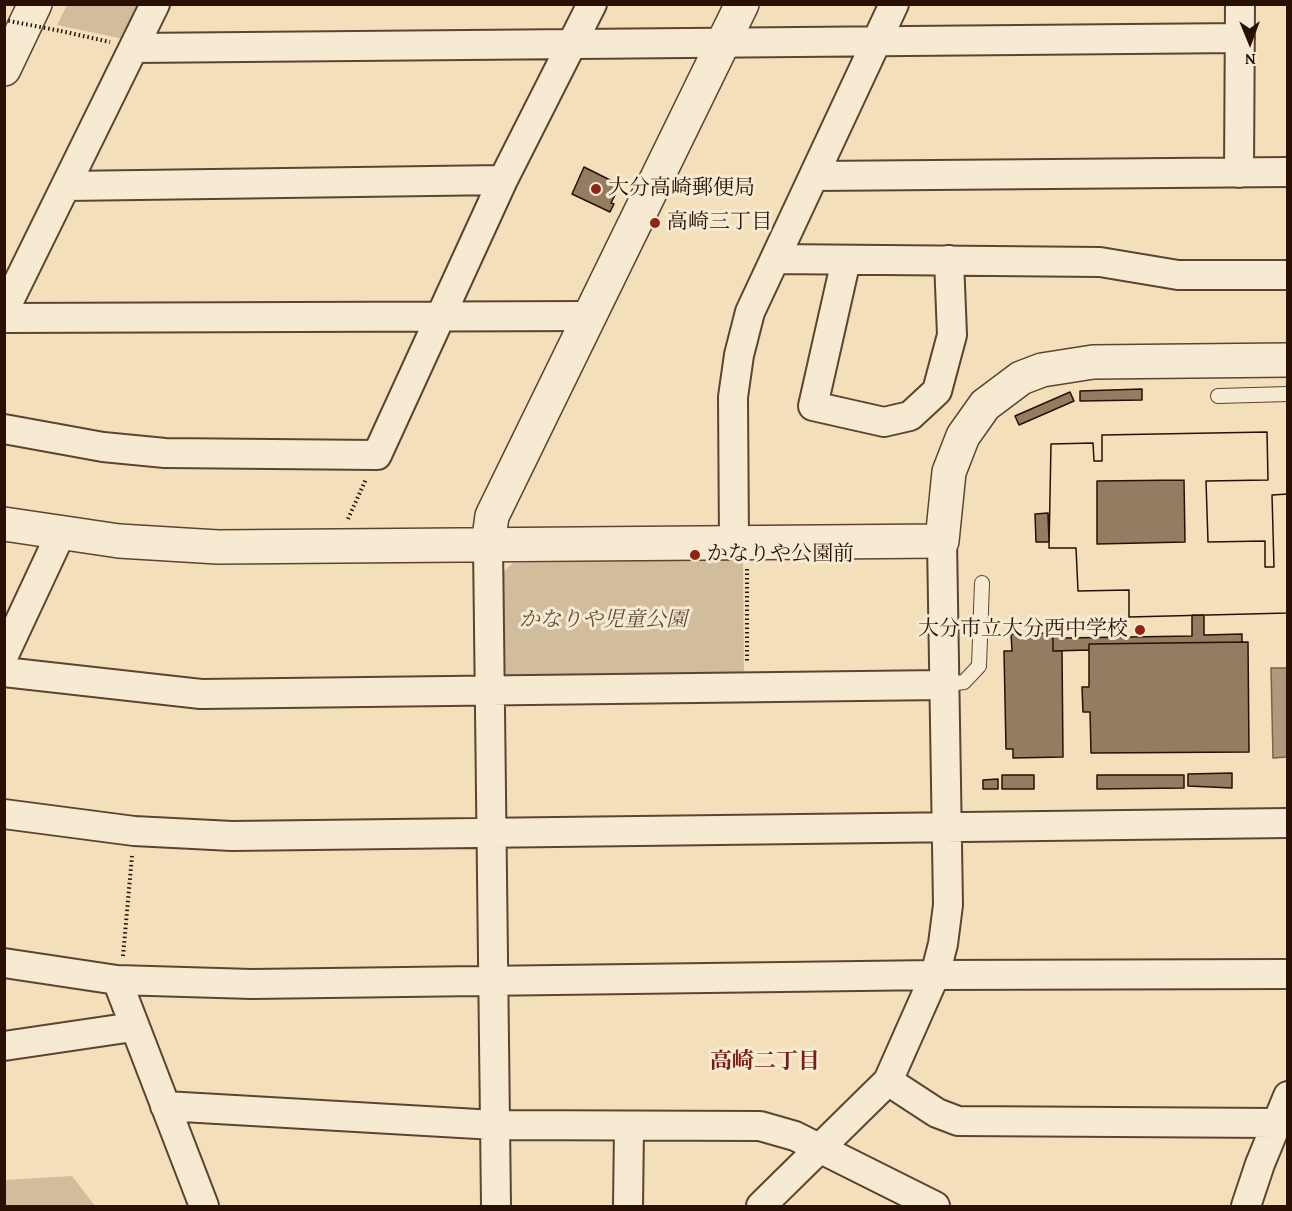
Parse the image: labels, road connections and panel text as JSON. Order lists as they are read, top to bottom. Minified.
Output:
{"districts":["高崎二丁目"],"parks":["かなりや児童公園"],"places":["大分高崎郵便局","高崎三丁目","かなりや公園前","大分市立大分西中学校"],"north":"bottom"}
